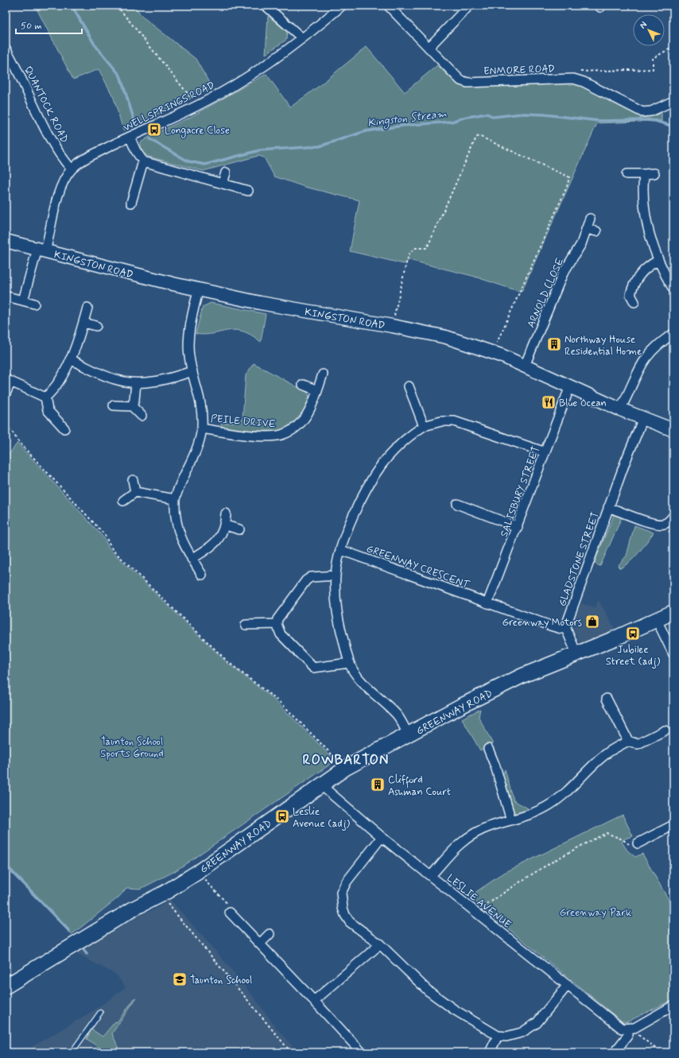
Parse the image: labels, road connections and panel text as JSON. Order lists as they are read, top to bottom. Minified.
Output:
{"streets":{"main road":["GREENWAY ROAD"],"street":["ENMORE ROAD","QUANTOCK ROAD","WELLSPRINGS ROAD","KINGSTON ROAD","ARNOLD CLOSE","PEILE DRIVE","SALISBURY STREET","GLADSTONE STREET","GREENWAY CRESCENT","LESLIE AVENUE"]},"crossings":[["QUANTOCK ROAD","WELLSPRINGS ROAD"],["WELLSPRINGS ROAD","KINGSTON ROAD"],["KINGSTON ROAD","ARNOLD CLOSE"],["KINGSTON ROAD","PEILE DRIVE"],["KINGSTON ROAD","SALISBURY STREET"],["KINGSTON ROAD","GLADSTONE STREET"],["SALISBURY STREET","GREENWAY CRESCENT"],["GLADSTONE STREET","GREENWAY CRESCENT"],["GREENWAY ROAD","LESLIE AVENUE"]],"districts":["ROWBARTON"],"water":["Kingston Stream"],"parks":["Taunton School Sports Ground","Greenway Park"],"places":{"bus stop":["Longacre Close","Jubilee Street (adj)","Leslie Avenue (adj)"],"building":["Northway House Residential Home","Clifford Ashman Court"],"restaurant":["Blue Ocean"],"shop":["Greenway Motors"],"school or university":["Taunton School"]},"scale_bar":"50 m","north":"top left"}
